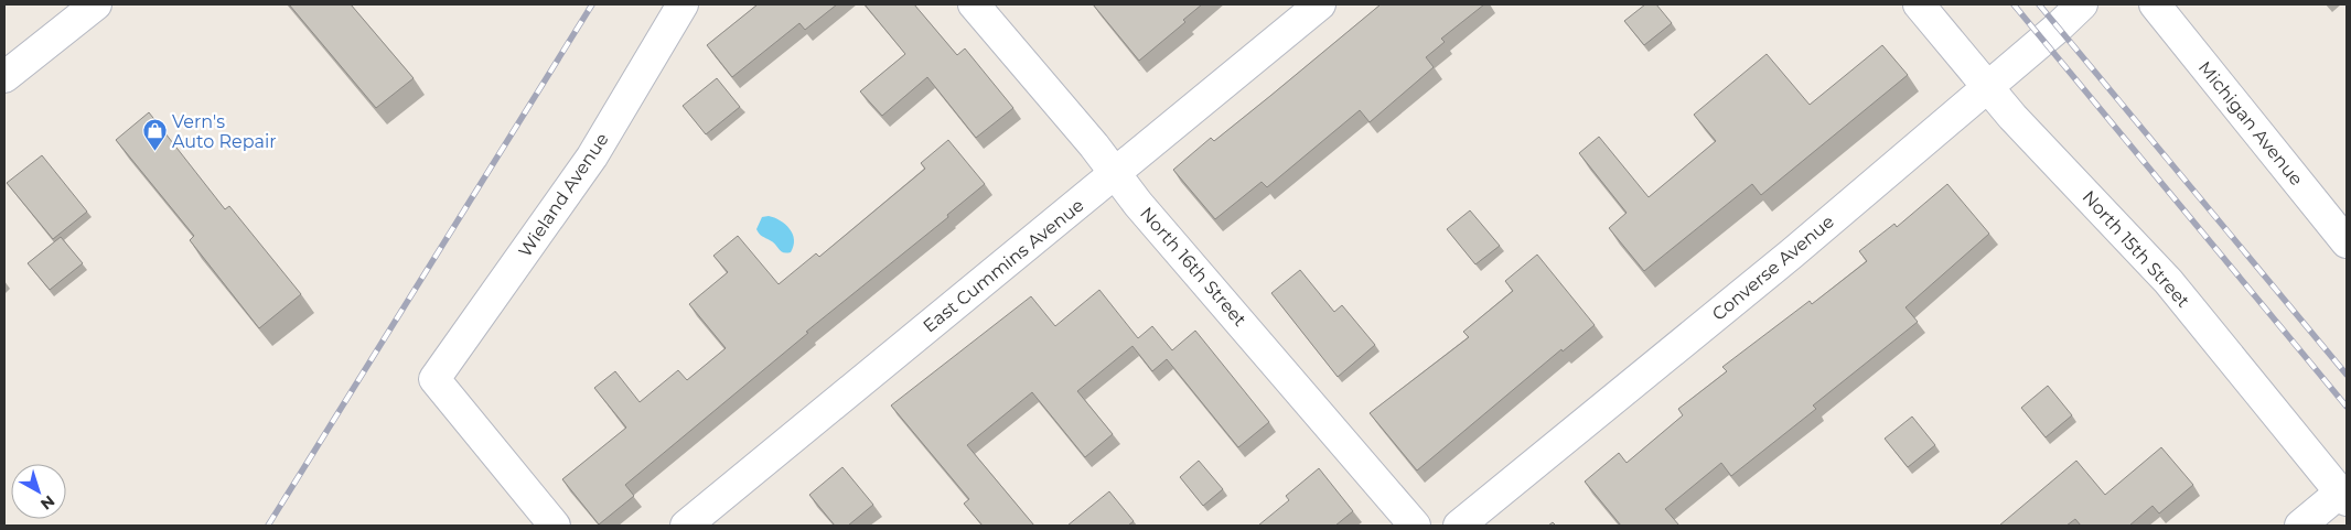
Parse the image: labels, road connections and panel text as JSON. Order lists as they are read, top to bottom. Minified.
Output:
{"streets":{"street":["Michigan Avenue","Wieland Avenue","North 15th Street","East Cummins Avenue","North 16th Street","Converse Avenue"]},"crossings":[["North 15th Street","Converse Avenue"],["East Cummins Avenue","North 16th Street"]],"places":{"shop":["Vern's Auto Repair"]},"north":"bottom right"}
